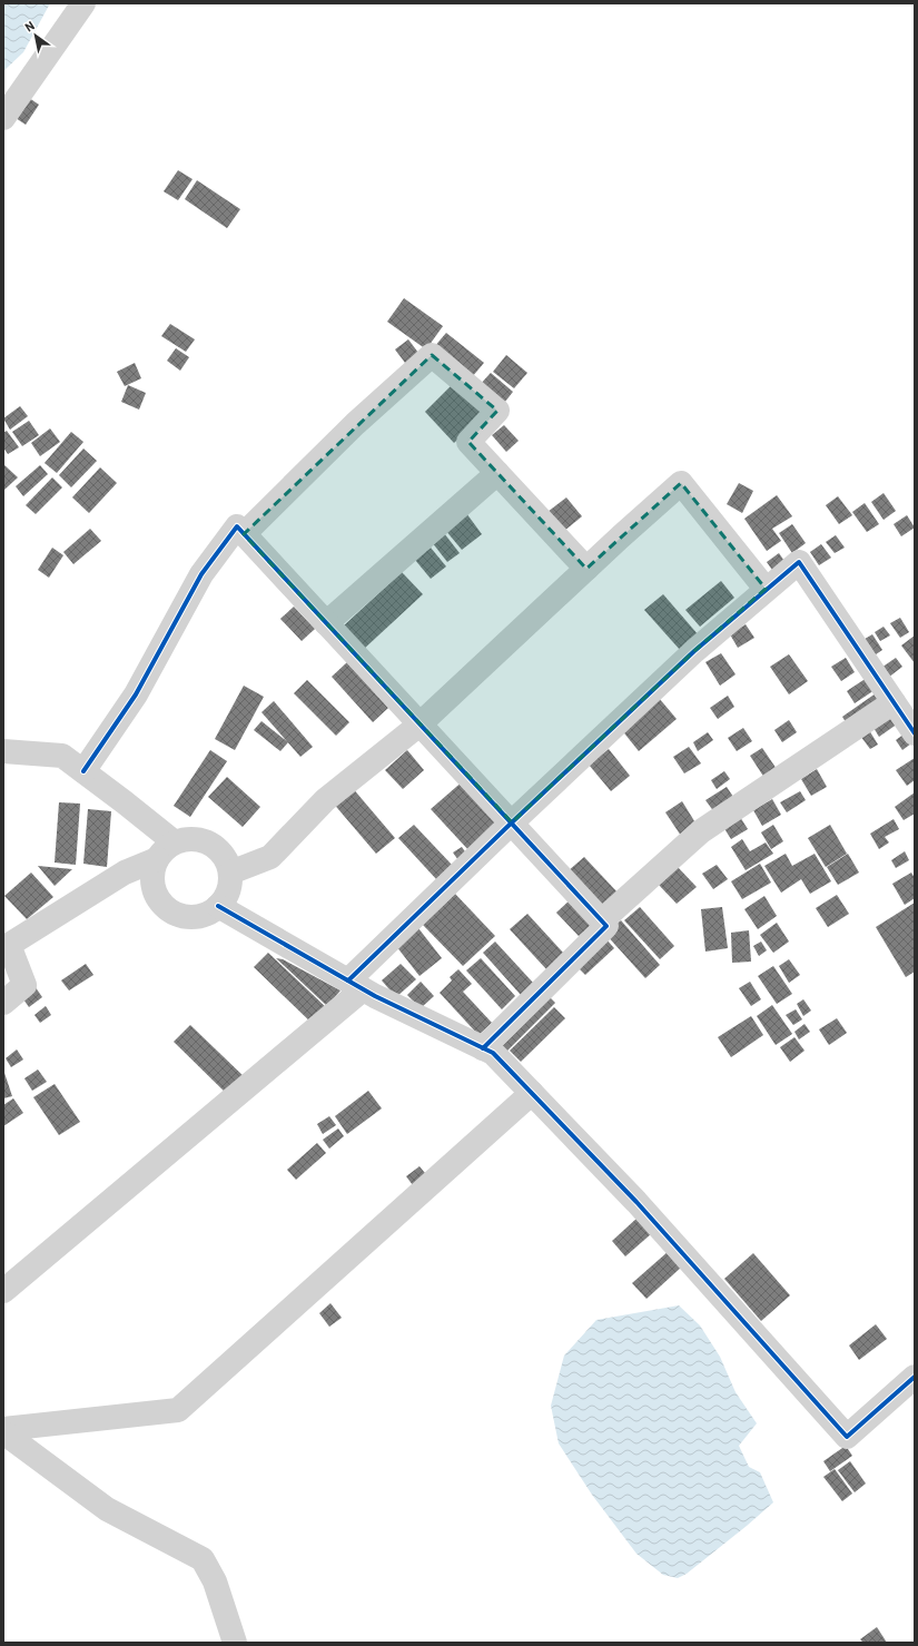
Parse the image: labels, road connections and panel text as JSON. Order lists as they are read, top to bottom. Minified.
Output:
{"north":"top left"}
